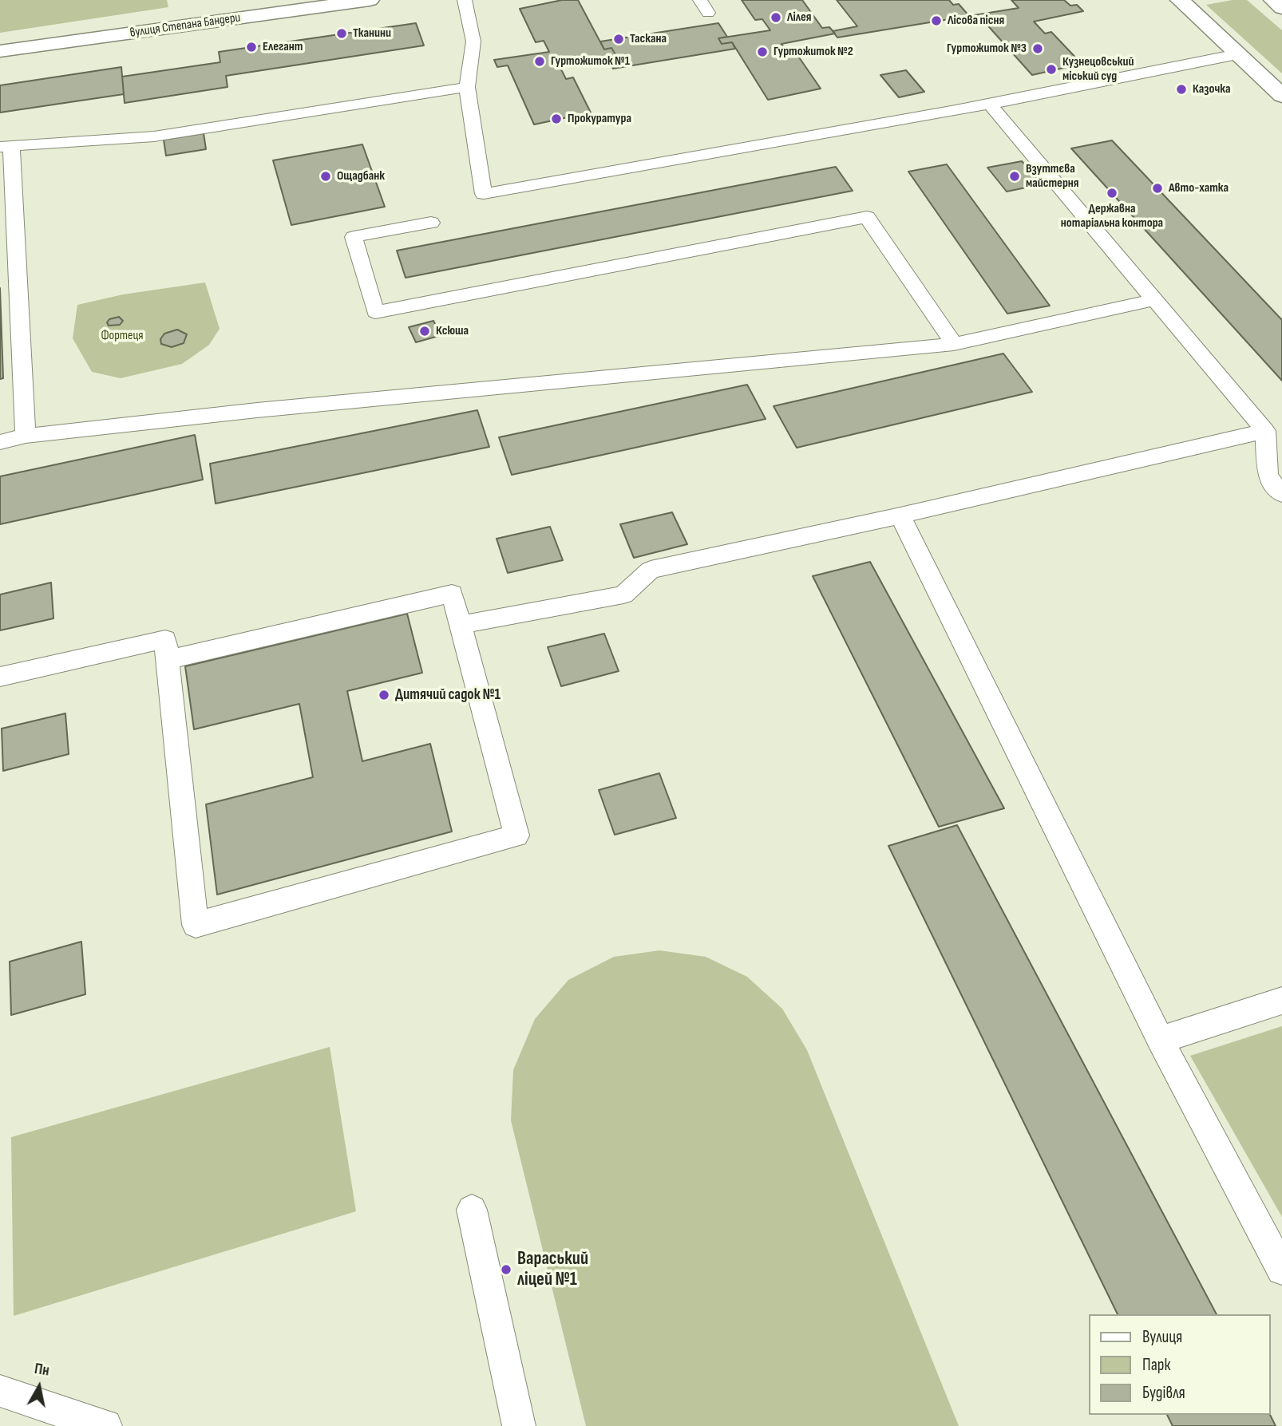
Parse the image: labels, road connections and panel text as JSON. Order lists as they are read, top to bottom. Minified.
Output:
{"streets":{"street":["вулиця Степана Бандери"]},"parks":["Фортеця"],"places":["Лілея","Лісова пісня","Тканини","Таскана","Елегант","Гуртожиток №3","Гуртожиток №2","Гуртожиток №1","Кузнецовський міський суд","Казочка","Прокуратура","Ощадбанк","Взуттєва майстерня","Авто-хатка","Державна нотаріальна контора","Ксюша","Дитячий садок №1","Вараський ліцей №1"],"legend":["Вулиця","Парк","Будівля"],"north":"top"}
